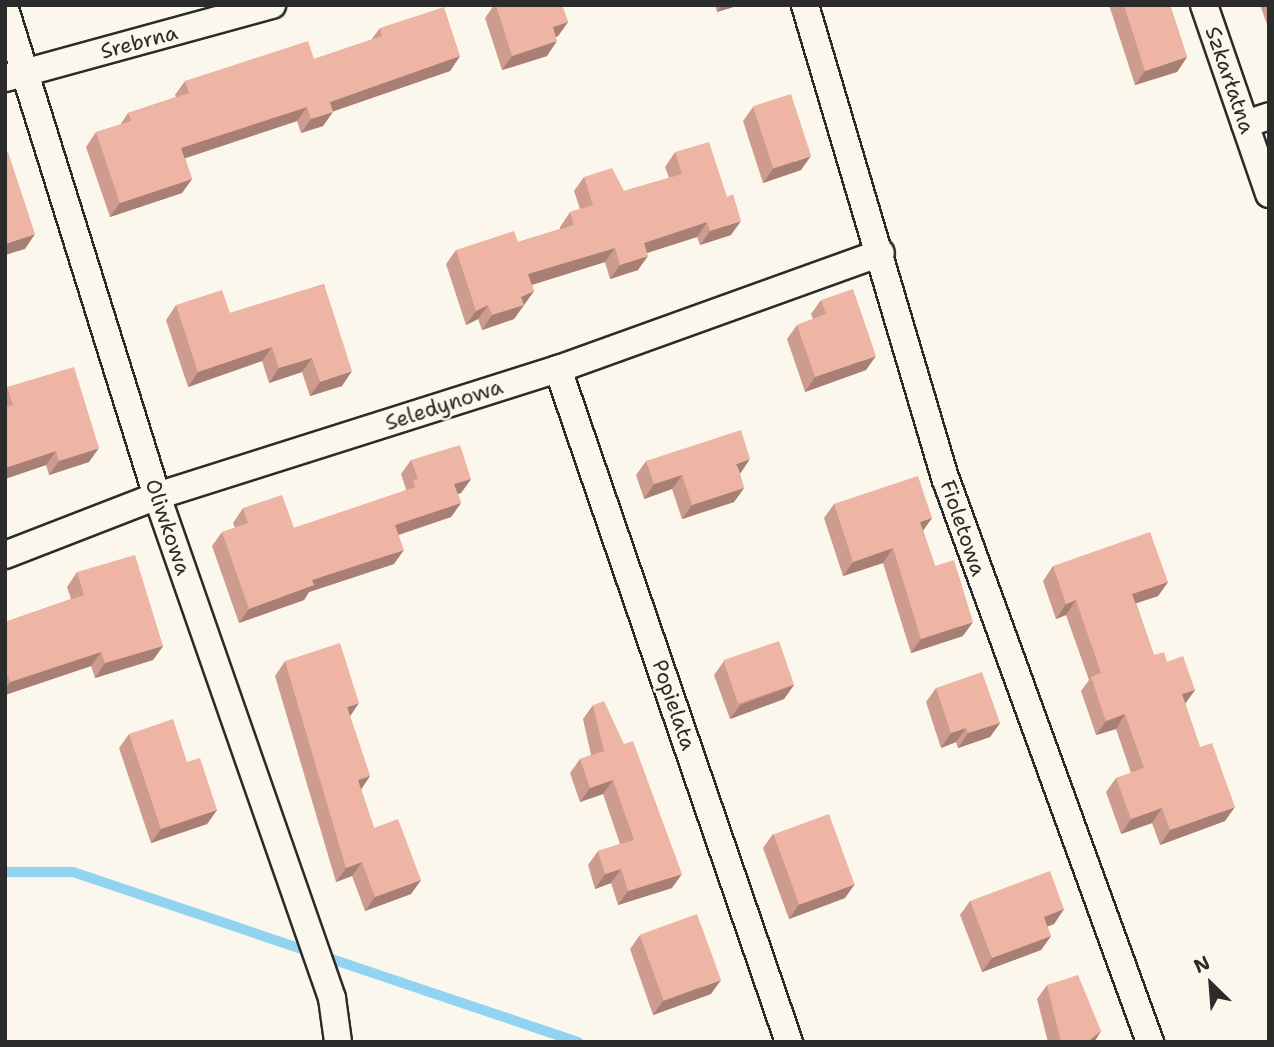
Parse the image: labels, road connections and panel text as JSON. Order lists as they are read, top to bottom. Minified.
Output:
{"streets":{"street":["Srebrna","Szkarłatna","Seledynowa","Oliwkowa","Fioletowa","Popielata"]},"crossings":[["Srebrna","Oliwkowa"],["Seledynowa","Oliwkowa"],["Seledynowa","Fioletowa"],["Seledynowa","Popielata"]],"north":"top left"}
